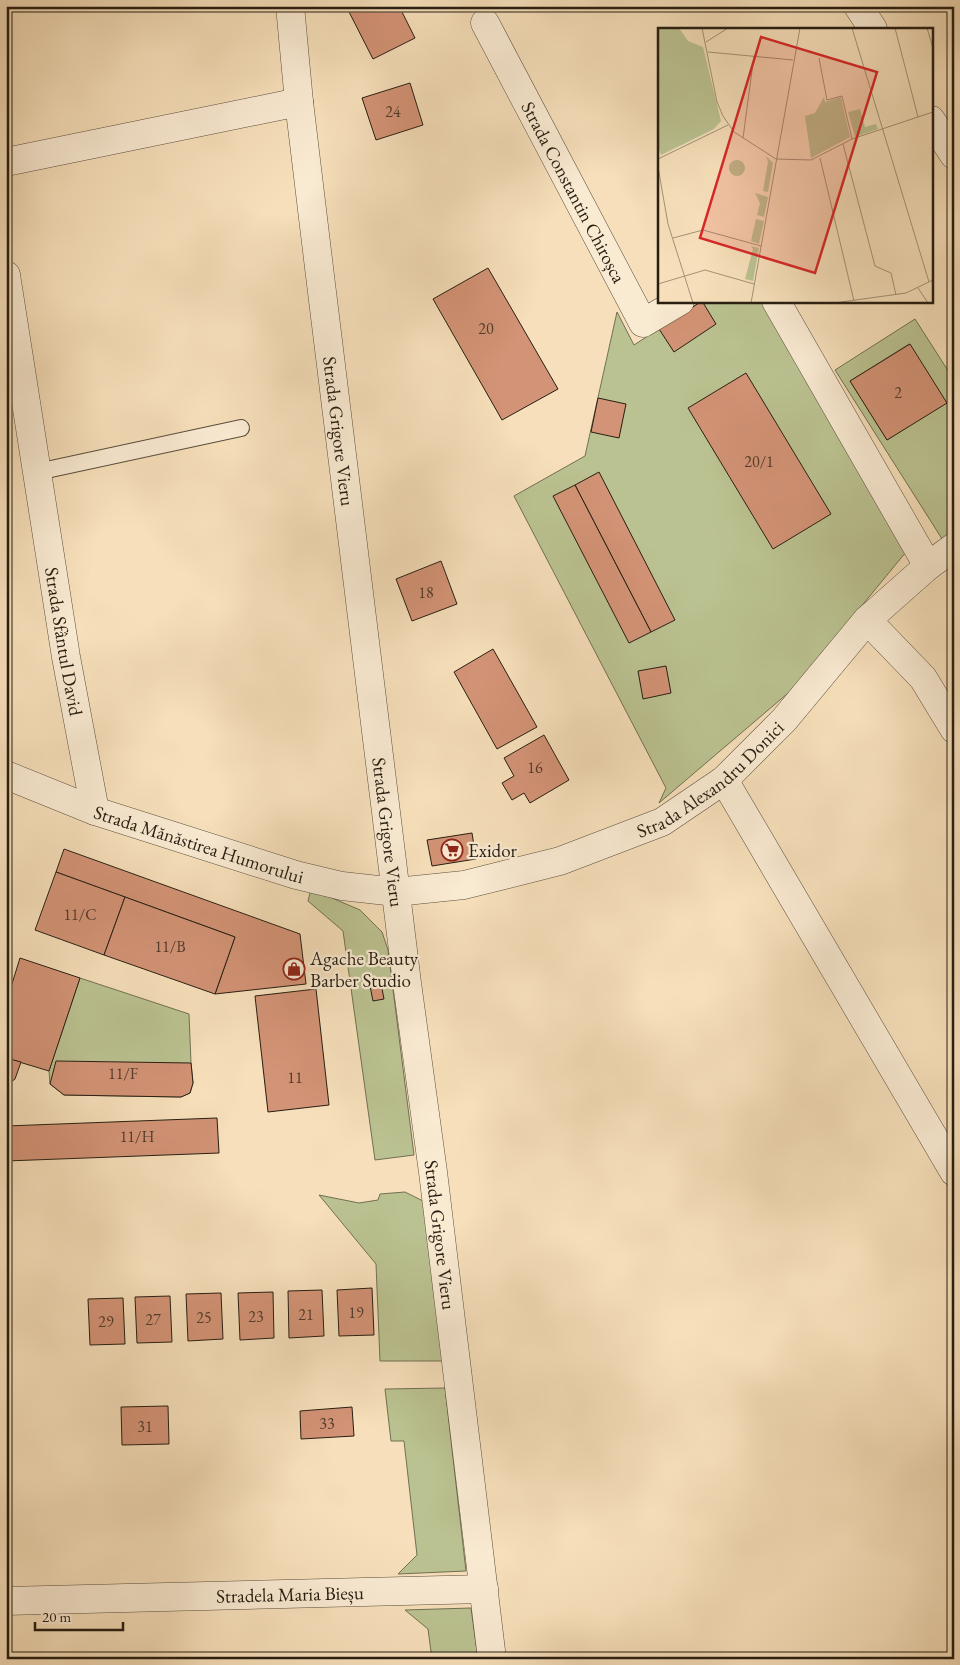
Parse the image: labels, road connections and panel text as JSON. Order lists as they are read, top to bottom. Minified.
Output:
{"streets":{"street":["Strada Constantin Chiroșca","Strada Grigore Vieru","Strada Sfântul David","Strada Alexandru Donici","Strada Mănăstirea Humorului","Stradela Maria Bieșu"]},"crossings":[["Strada Grigore Vieru","Strada Alexandru Donici"],["Strada Grigore Vieru","Strada Mănăstirea Humorului"],["Strada Grigore Vieru","Stradela Maria Bieșu"],["Strada Sfântul David","Strada Mănăstirea Humorului"],["Strada Alexandru Donici","Strada Mănăstirea Humorului"]],"places":{"supermarket":["Exidor"],"shop":["Agache Beauty Barber Studio"]},"house_numbers":["24","20","2","20/1","18","16","11/C","11/B","11/F","11","11/H","19","21","23","25","27","29","33","31"],"scale_bar":"20 m"}
